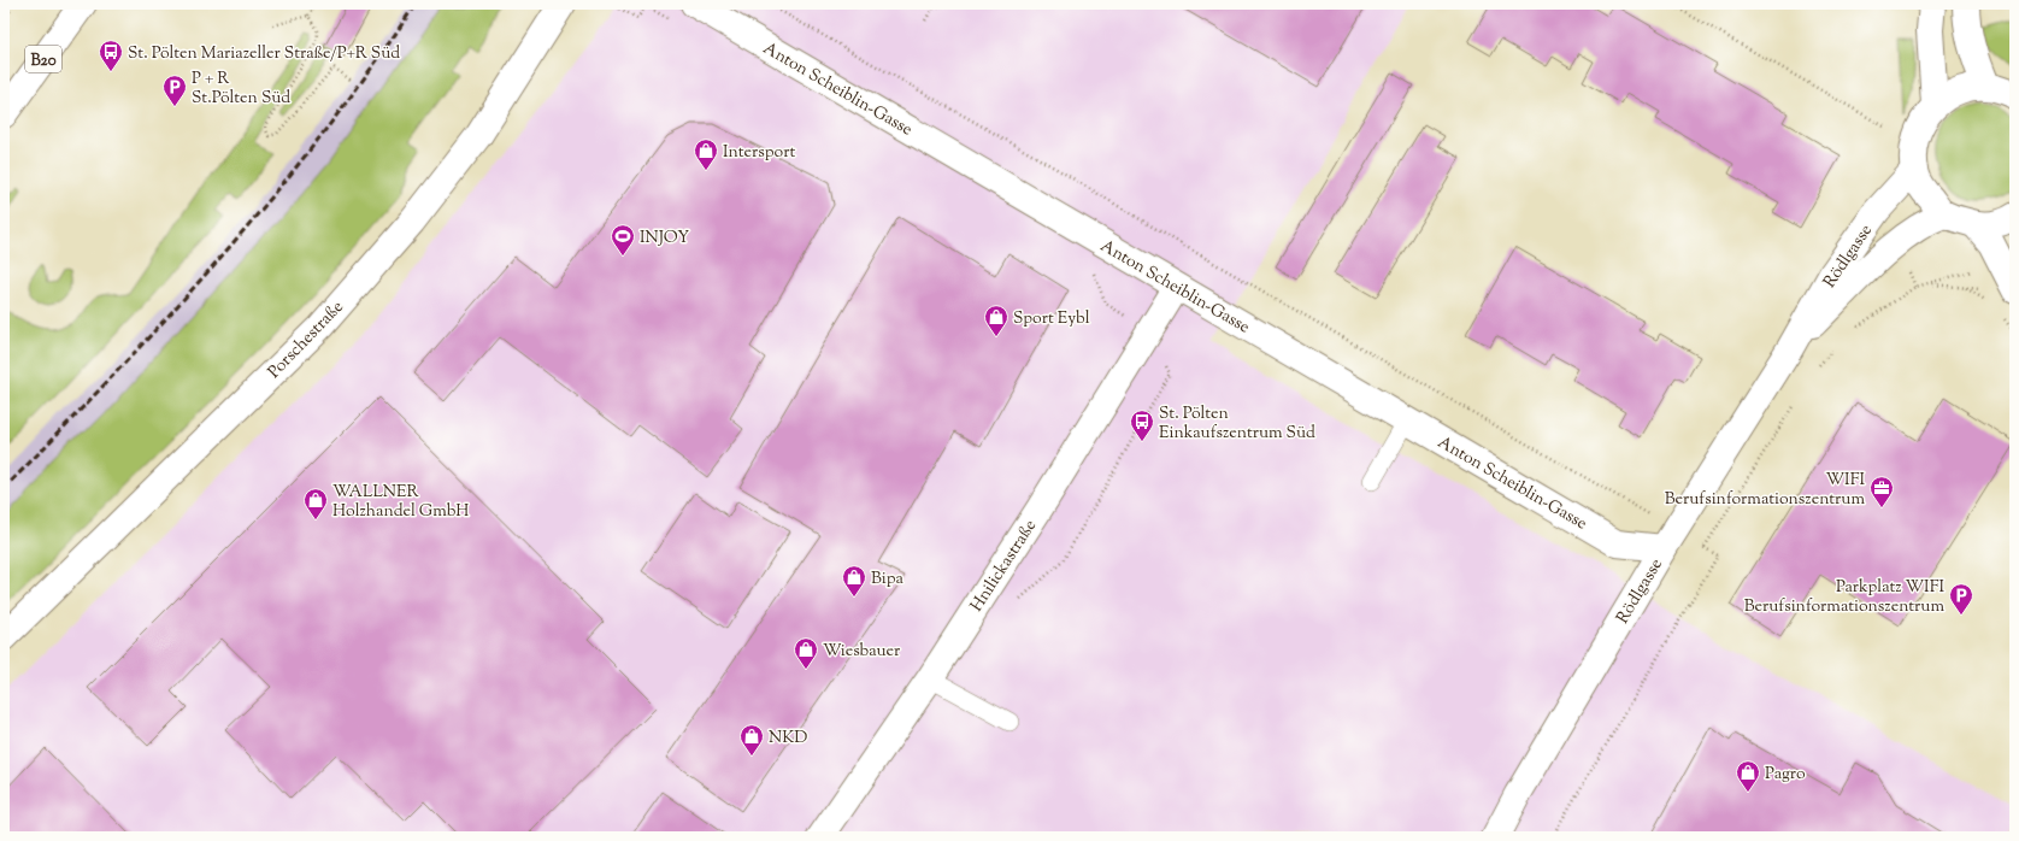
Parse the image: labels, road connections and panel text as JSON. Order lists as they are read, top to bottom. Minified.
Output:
{"streets":{"street":["B20","Anton Scheiblin-Gasse","Rödlgasse","Porschestraße","Hnilickastraße"]},"crossings":[["Anton Scheiblin-Gasse","Rödlgasse"],["Anton Scheiblin-Gasse","Hnilickastraße"]],"places":{"bus stop":["St. Pölten Mariazeller Straße/P+R Süd","St. Pölten Einkaufszentrum Süd"],"parking":["P + R St.Pölten Süd","Parkplatz WIFI Berufsinformationszentrum"],"shop":["Intersport","Sport Eybl","WALLNER Holzhandel GmbH","Bipa","Wiesbauer","NKD","Pagro"],"sports":["INJOY"],"office":["WIFI Berufsinformationszentrum"]}}
